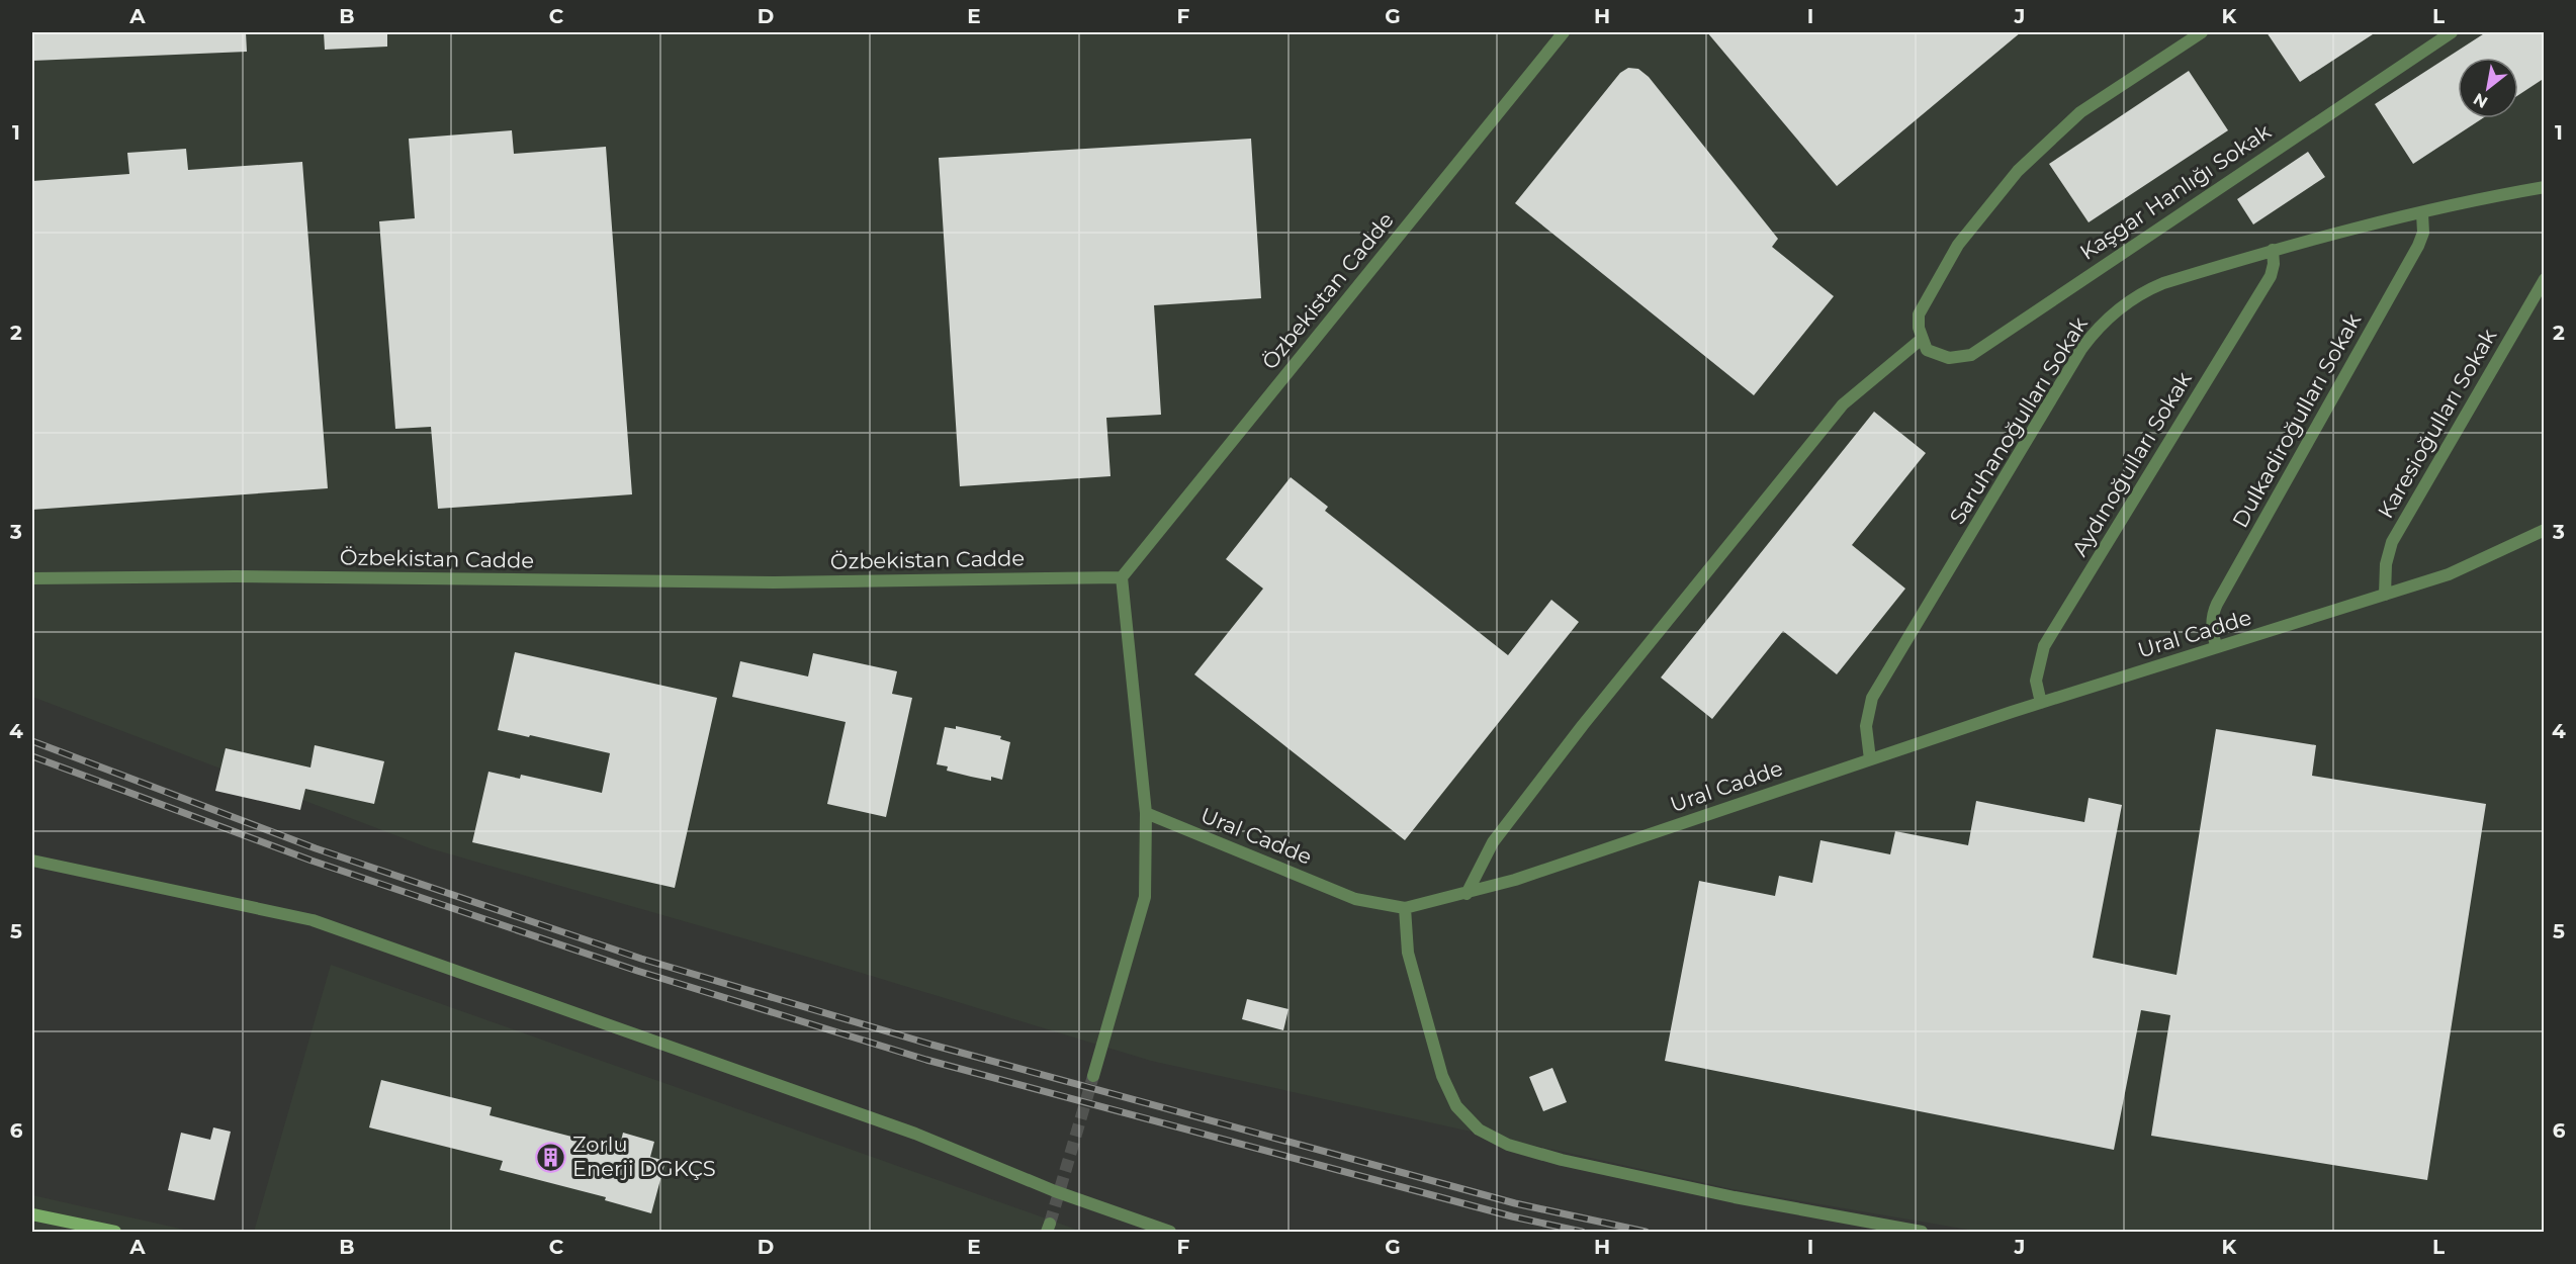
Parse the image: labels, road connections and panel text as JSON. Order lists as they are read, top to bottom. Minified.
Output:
{"streets":{"street":["Kaşgar Hanlığı Sokak","Özbekistan Cadde","Saruhanoğulları Sokak","Dulkadiroğulları Sokak","Karesioğulları Sokak","Aydınoğulları Sokak","Ural Cadde"]},"crossings":[["Saruhanoğulları Sokak","Dulkadiroğulları Sokak"],["Saruhanoğulları Sokak","Aydınoğulları Sokak"],["Saruhanoğulları Sokak","Ural Cadde"],["Dulkadiroğulları Sokak","Ural Cadde"],["Karesioğulları Sokak","Ural Cadde"],["Aydınoğulları Sokak","Ural Cadde"]],"places":{"building":["Zorlu Enerji DGKÇS"]},"north":"bottom left","grid":{"columns":["A","B","C","D","E","F","G","H","I","J","K","L"],"rows":["1","2","3","4","5","6"]}}
